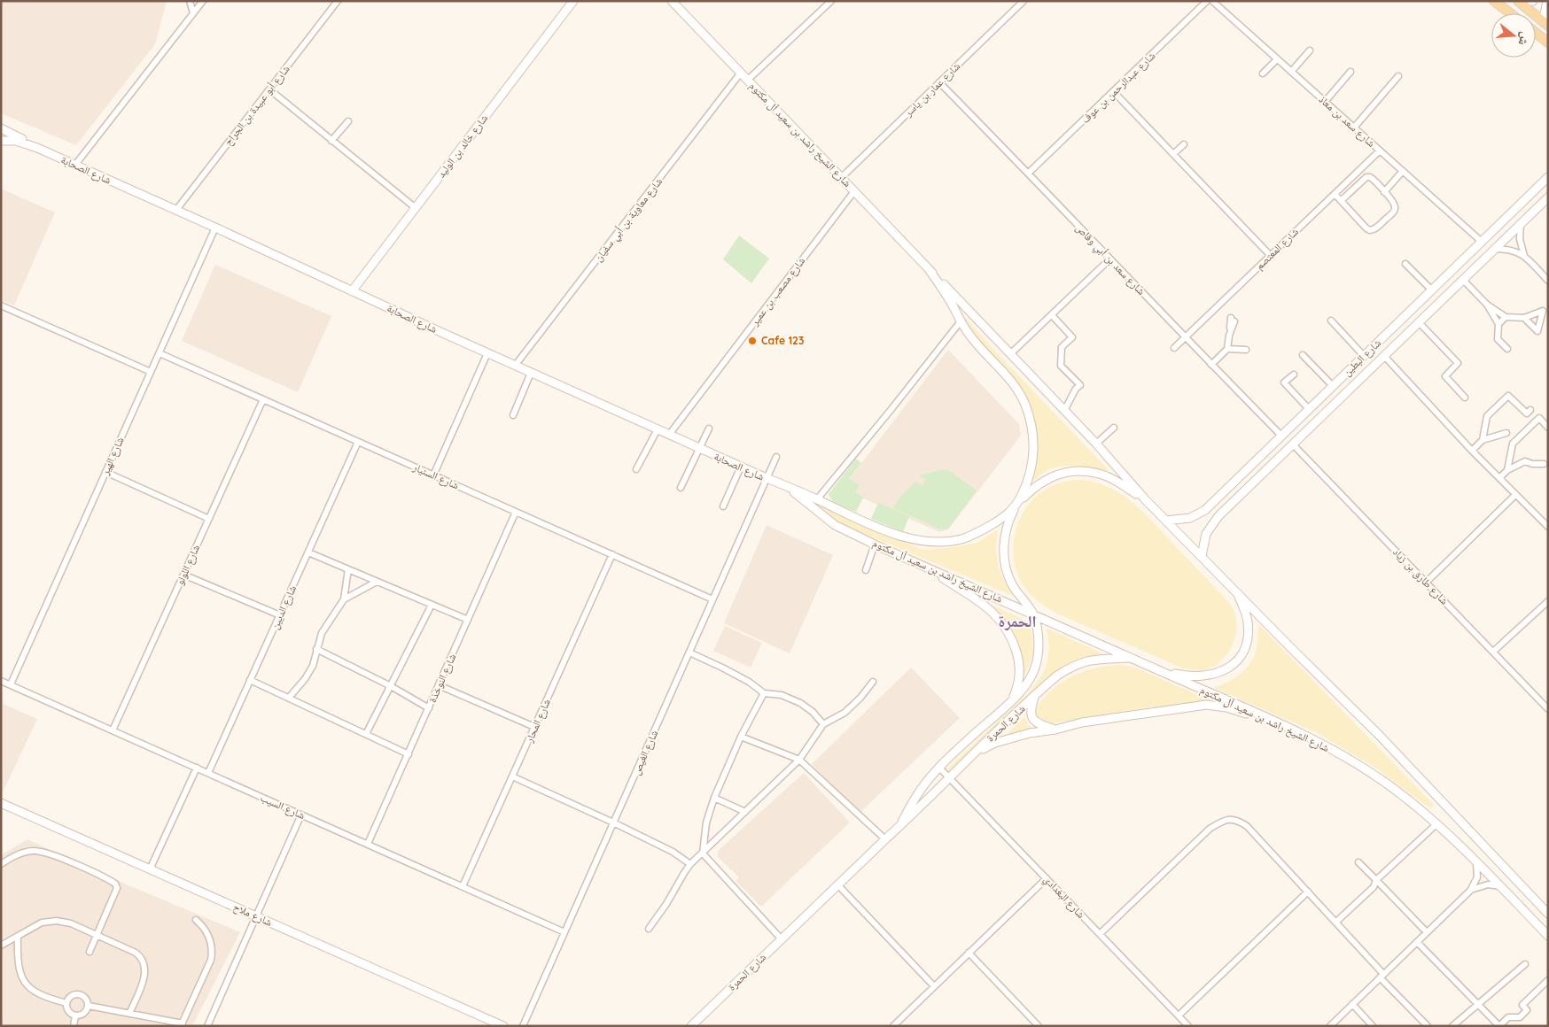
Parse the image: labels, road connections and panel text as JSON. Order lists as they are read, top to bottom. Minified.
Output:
{"streets":{"street":["شارع عبدالرحمن بن عوف","شارع عمار بن ياسر","شارع أبو عبيدة بن الجراح","شارع سعد بن معاذ","شارع الشيخ راشد بن سعيد آل مكتوم","شارع خالد بن الوليد","شارع الصحابة","شارع معاوية بن أبي سفيان","شارع المعتصم","شارع سعد بن أبي وقاص","شارع مصعب بن عمير","شارع البطين","شارع الهير","شارع السنيار","شارع اللولو","شارع طارق بن زياد","شارع الديين","شارع النوخذة","شارع المحار","شارع الحمرة","شارع الغيص","شارع السيب","شارع البغدادي","شارع ملاح"]},"crossings":[["شارع عبدالرحمن بن عوف","شارع سعد بن أبي وقاص"],["شارع عمار بن ياسر","شارع الشيخ راشد بن سعيد آل مكتوم"],["شارع عمار بن ياسر","شارع سعد بن أبي وقاص"],["شارع أبو عبيدة بن الجراح","شارع الصحابة"],["شارع سعد بن معاذ","شارع المعتصم"],["شارع سعد بن معاذ","شارع البطين"],["شارع الشيخ راشد بن سعيد آل مكتوم","شارع الصحابة"],["شارع الشيخ راشد بن سعيد آل مكتوم","شارع معاوية بن أبي سفيان"],["شارع الشيخ راشد بن سعيد آل مكتوم","شارع مصعب بن عمير"],["شارع الشيخ راشد بن سعيد آل مكتوم","شارع البطين"],["شارع الشيخ راشد بن سعيد آل مكتوم","شارع الحمرة"],["شارع خالد بن الوليد","شارع الصحابة"],["شارع الصحابة","شارع معاوية بن أبي سفيان"],["شارع الصحابة","شارع مصعب بن عمير"],["شارع الصحابة","شارع الهير"],["شارع الصحابة","شارع الغيص"],["شارع المعتصم","شارع سعد بن أبي وقاص"],["شارع سعد بن أبي وقاص","شارع البطين"],["شارع البطين","شارع طارق بن زياد"],["شارع الهير","شارع السنيار"],["شارع الهير","شارع السيب"],["شارع السنيار","شارع اللولو"],["شارع السنيار","شارع الديين"],["شارع السنيار","شارع النوخذة"],["شارع السنيار","شارع المحار"],["شارع السنيار","شارع الغيص"],["شارع اللولو","شارع السيب"],["شارع الديين","شارع السيب"],["شارع النوخذة","شارع السيب"],["شارع المحار","شارع السيب"],["شارع الحمرة","شارع البغدادي"],["شارع الغيص","شارع السيب"]],"districts":["الحمرة"],"places":["Cafe 123"],"north":"right"}
